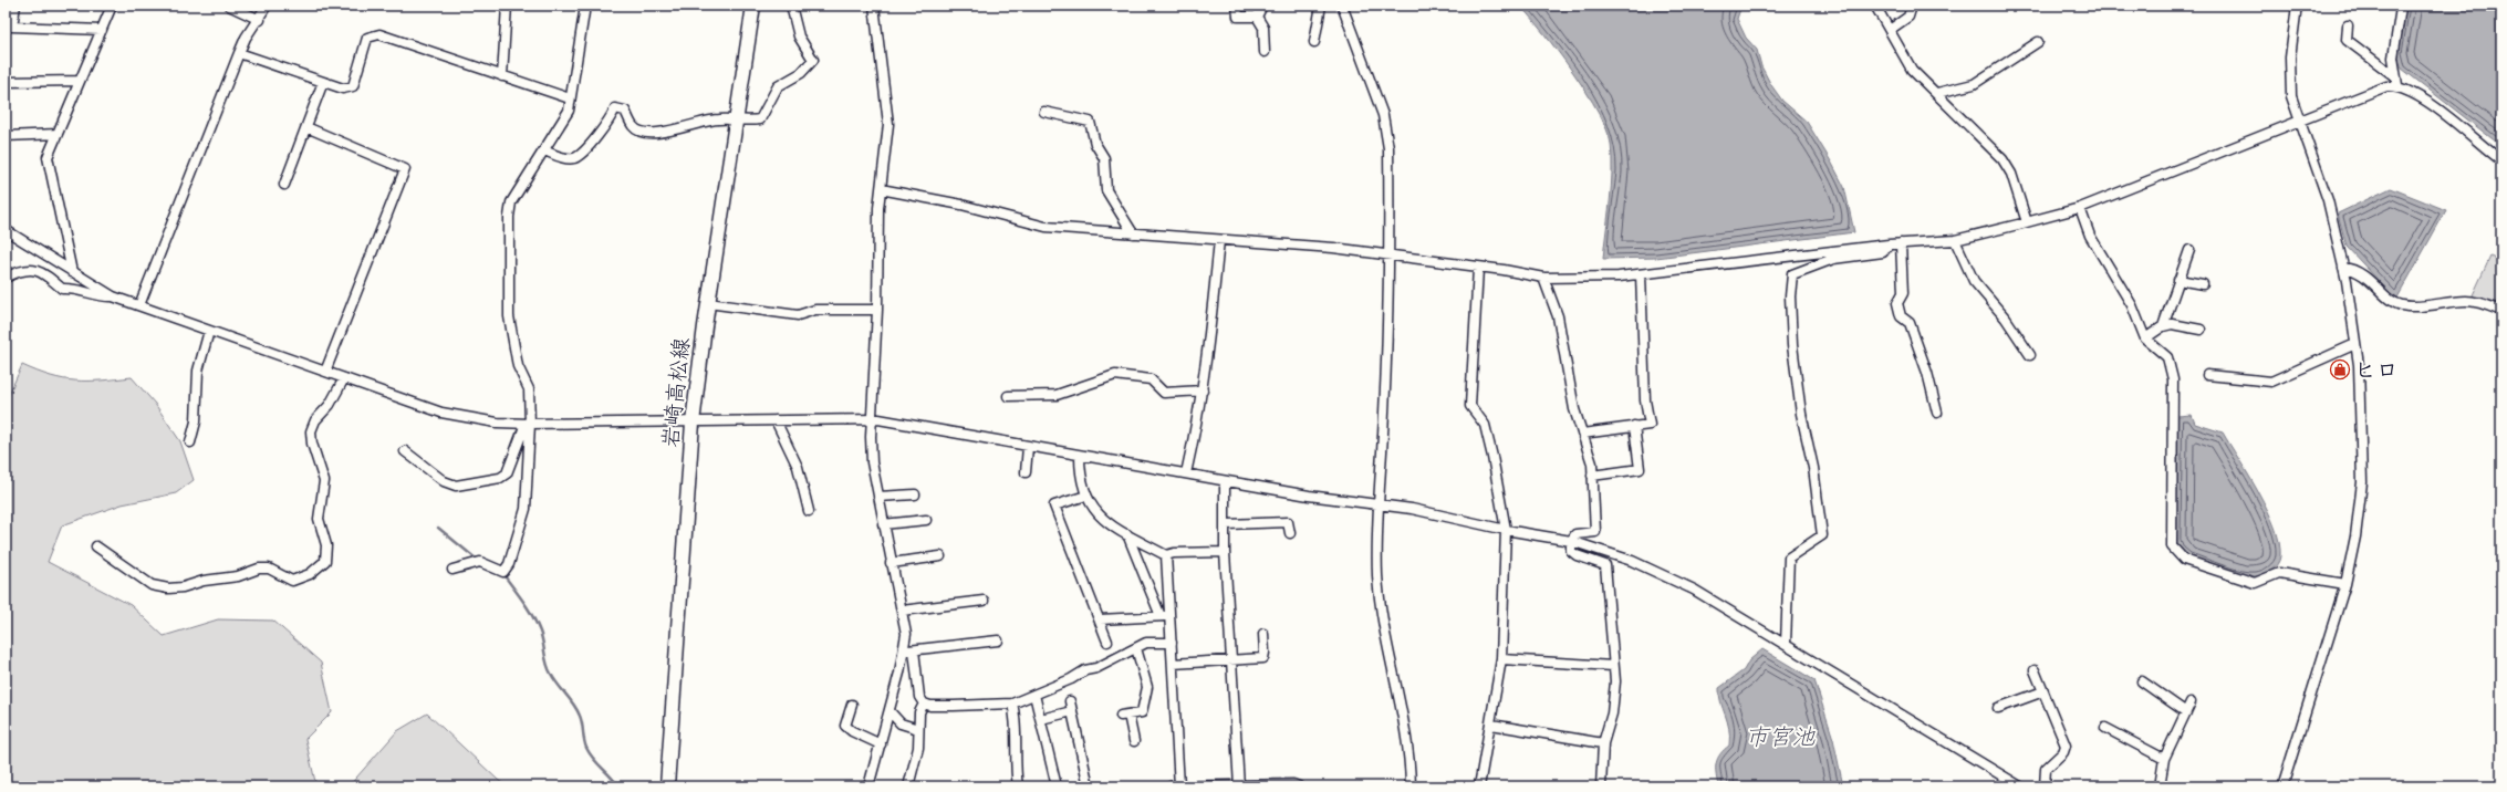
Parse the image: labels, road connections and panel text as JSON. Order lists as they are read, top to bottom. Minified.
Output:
{"streets":{"main road":["岩崎高松線"]},"water":["市宮池"],"places":{"shop":["ヒロ"]}}
